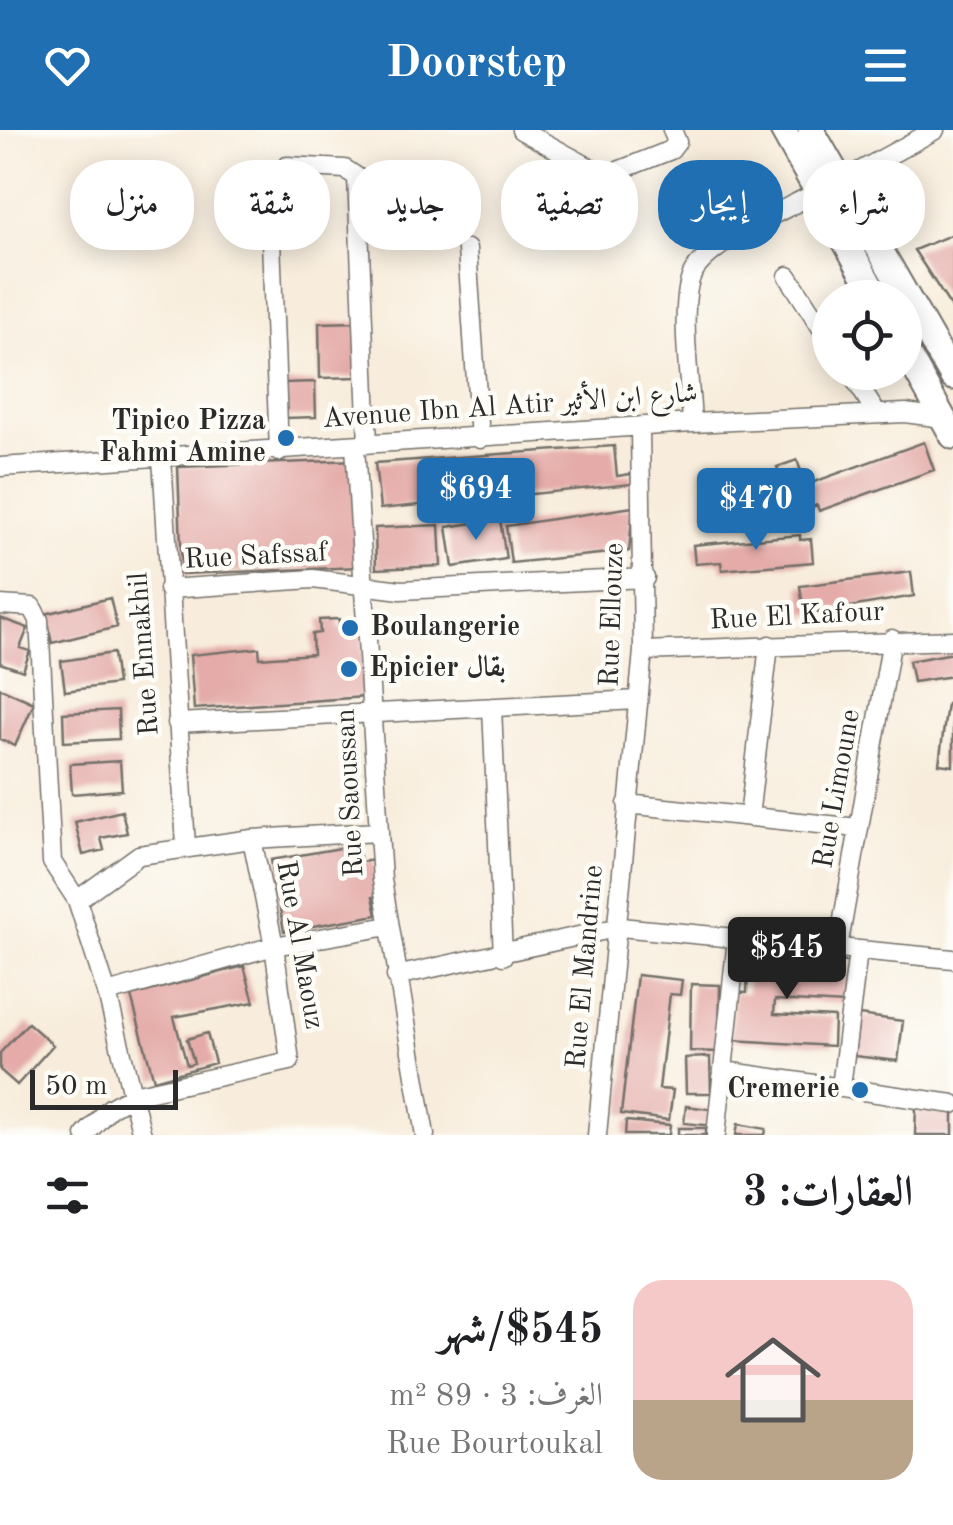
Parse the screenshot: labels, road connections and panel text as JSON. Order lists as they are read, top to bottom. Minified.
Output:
{"streets":{"street":["Avenue Ibn Al Atir شارع ابن الأثير","Rue Safssaf","Rue Ellouze","Rue El Kafour","Rue Ennakhil","Rue Limoune","Rue Saoussan","Rue Al Maouz","Rue El Mandrine"]},"crossings":[["Avenue Ibn Al Atir شارع ابن الأثير","Rue Ellouze"],["Avenue Ibn Al Atir شارع ابن الأثير","Rue Ennakhil"],["Avenue Ibn Al Atir شارع ابن الأثير","Rue Saoussan"],["Rue Safssaf","Rue Ellouze"],["Rue Safssaf","Rue Ennakhil"],["Rue Safssaf","Rue Saoussan"],["Rue Ellouze","Rue El Kafour"],["Rue Ellouze","Rue El Mandrine"],["Rue El Kafour","Rue Limoune"]],"places":["Tipico Pizza Fahmi Amine","Boulangerie","Epicier بقال","Cremerie"],"scale_bar":"50 m","page":{"header":"Doorstep","chip":["شراء","إيجار","تصفية","جديد","شقة","منزل"],"price":["$694","$470","$545"],"scale":"50 m","heading":"العقارات: 3","list":[{"name":"$545/شهر","note":"الغرف: 3 · 89 m² · Rue Bourtoukal"}]}}
